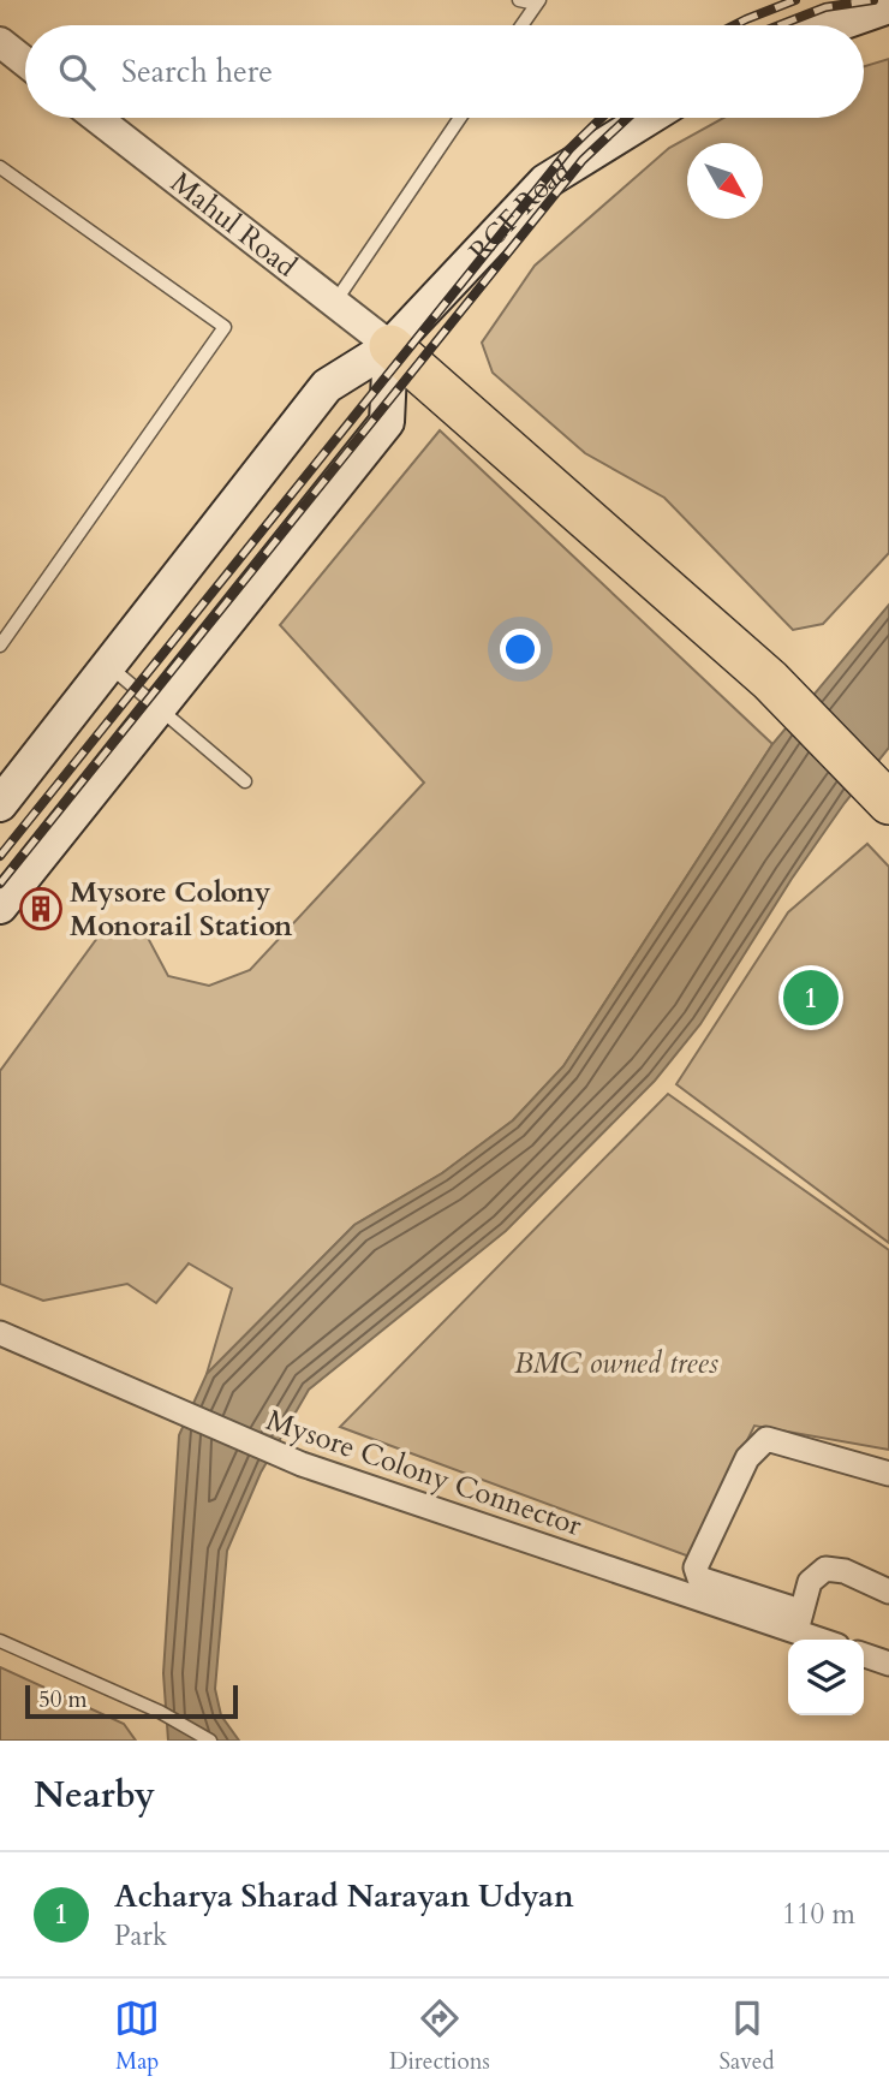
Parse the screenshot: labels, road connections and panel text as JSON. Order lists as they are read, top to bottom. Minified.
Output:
{"streets":{"main road":["RCF Road"],"street":["Mahul Road","Mysore Colony Connector"]},"crossings":[["RCF Road","Mahul Road"]],"parks":["BMC owned trees"],"places":{"building":["Mysore Colony Monorail Station"]},"scale_bar":"50 m","north":"bottom right","page":{"search":"Search here","pins":"1","scale":"50 m","heading":"Nearby","list":[{"mark":"1","name":"Acharya Sharad Narayan Udyan","note":"Park","value":"110 m"}],"nav":["Map","Directions","Saved"]}}
